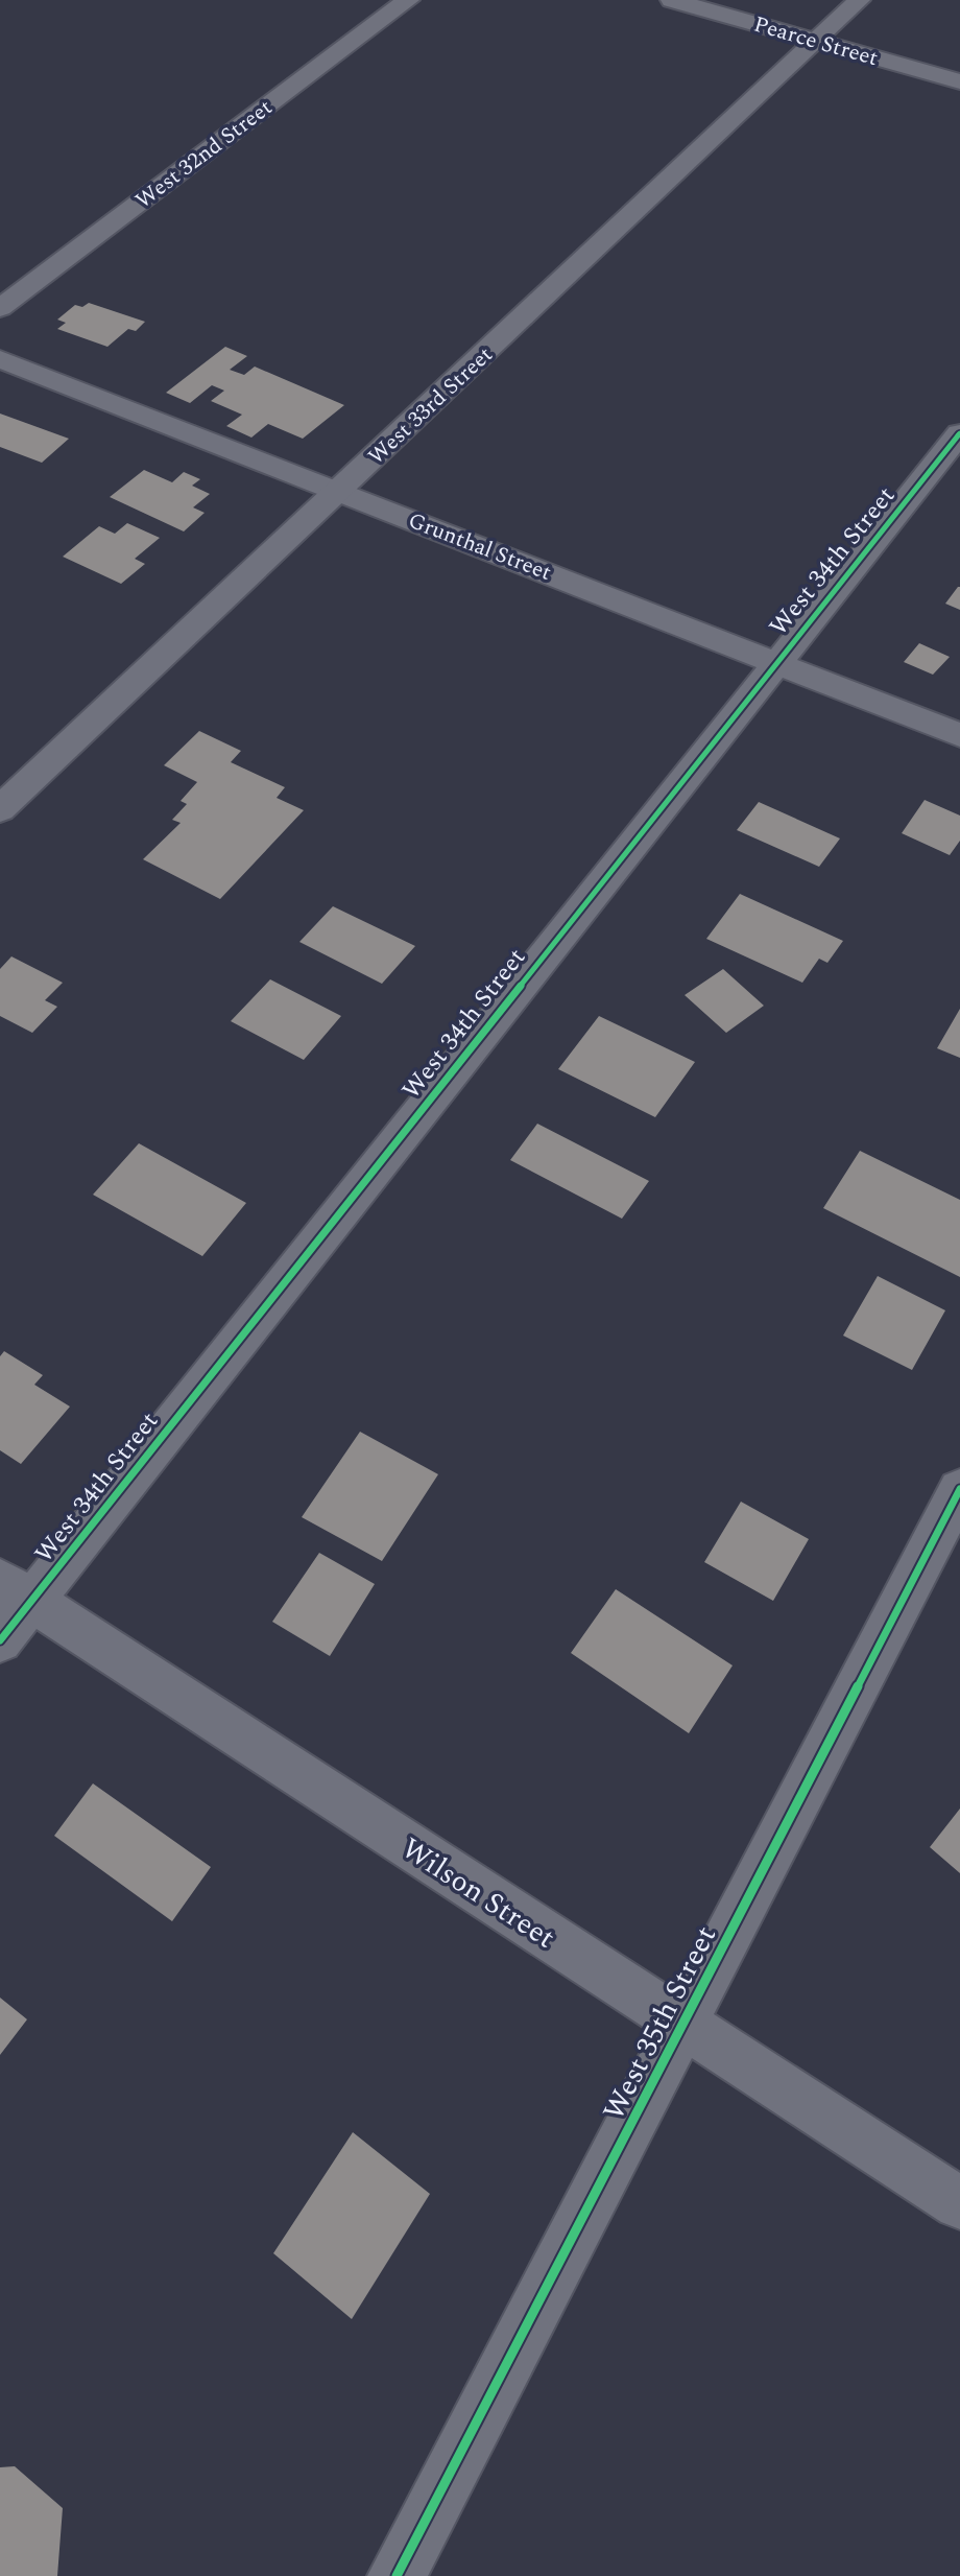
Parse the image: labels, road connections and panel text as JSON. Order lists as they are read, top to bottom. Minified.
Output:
{"streets":{"street":["Pearce Street","West 32nd Street","West 33rd Street","Grunthal Street","West 34th Street","Wilson Street","West 35th Street"]},"crossings":[["Pearce Street","West 33rd Street"],["West 33rd Street","Grunthal Street"],["Grunthal Street","West 34th Street"],["West 34th Street","Wilson Street"],["Wilson Street","West 35th Street"]]}
